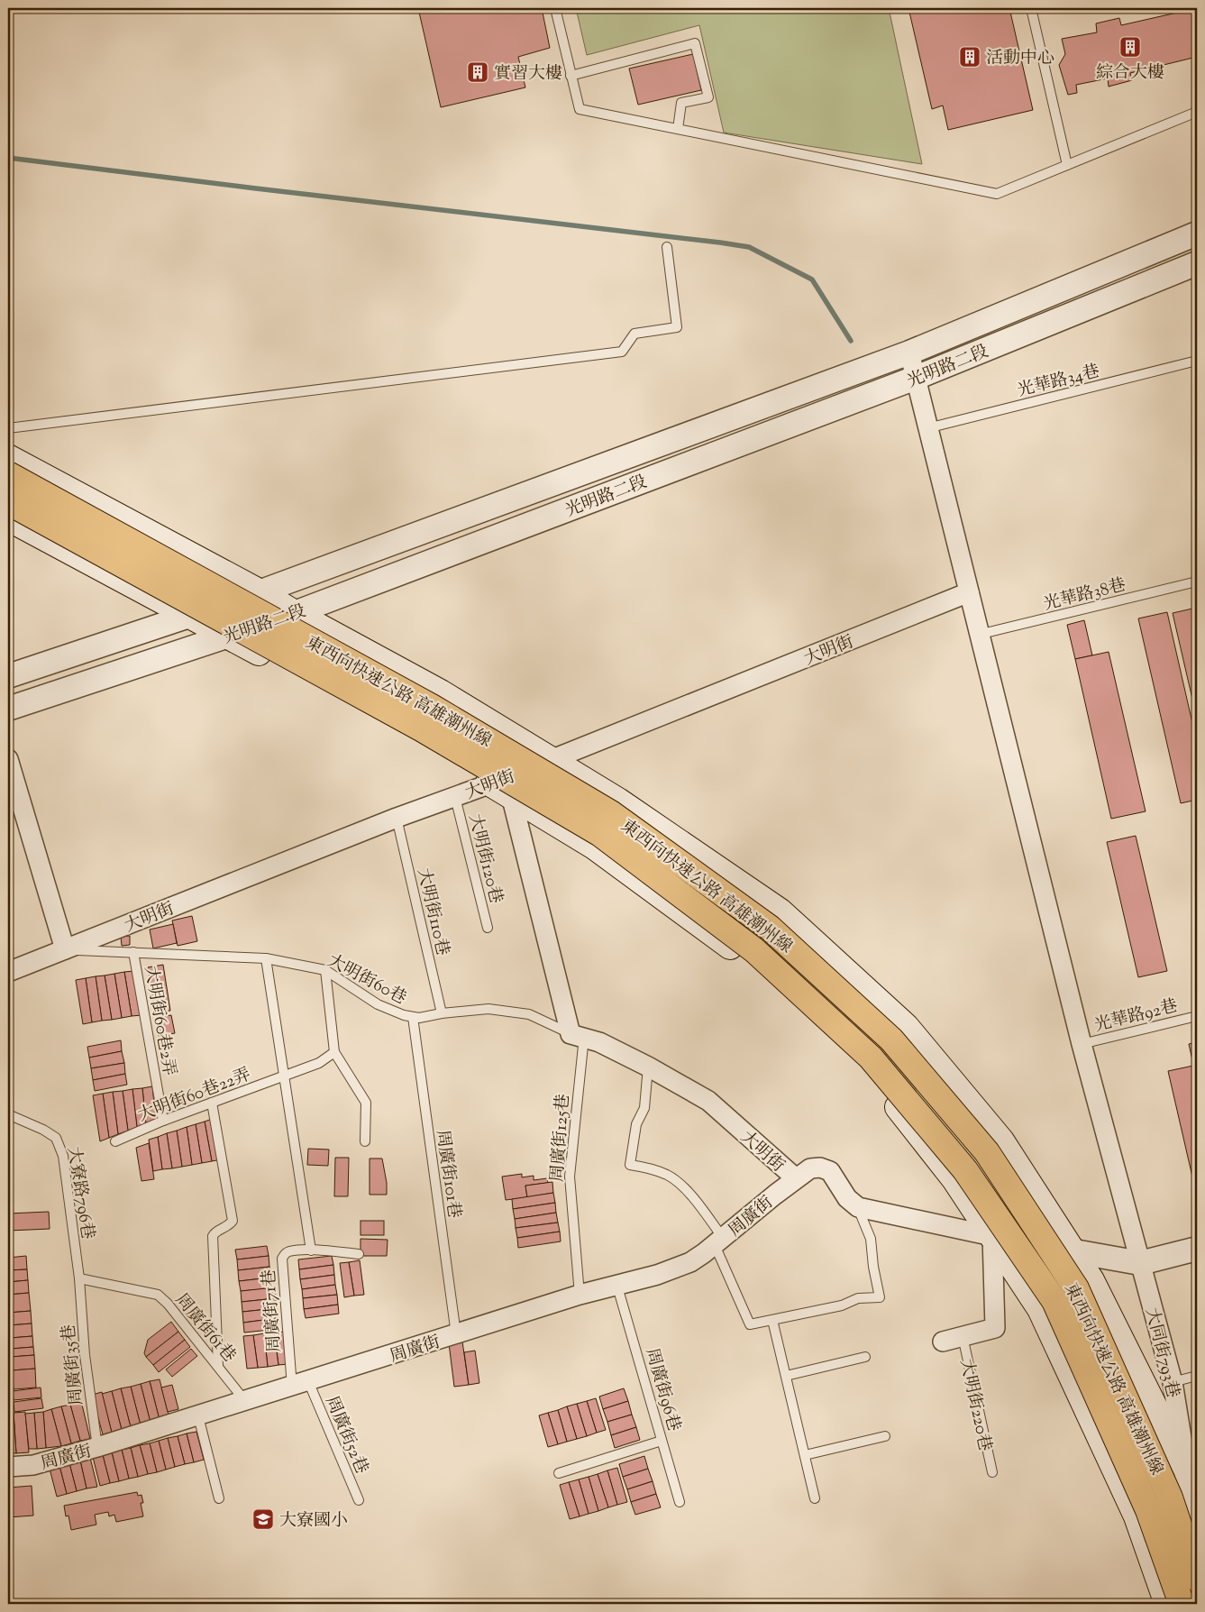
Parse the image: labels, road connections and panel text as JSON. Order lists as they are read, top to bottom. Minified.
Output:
{"streets":{"highway":["東西向快速公路 高雄潮州線"],"street":["光明路二段","大明街","周廣街","大同街793巷","大明街220巷"],"lane":["光華路34巷","光華路38巷","大明街120巷","大明街110巷","大明街60巷","光華路92巷","大明街60巷2弄","大明街60巷22弄","周廣街125巷","周廣街101巷","大寮路796巷","周廣街71巷","周廣街61巷","周廣街35巷","周廣街96巷","周廣街52巷"]},"crossings":[["光明路二段","大同街793巷"],["光華路34巷","大同街793巷"],["光華路38巷","大同街793巷"],["大明街","大明街120巷"],["大明街","大明街110巷"],["大明街","大明街60巷"],["大明街","周廣街125巷"],["大明街","周廣街"],["大明街","大同街793巷"],["大明街110巷","大明街60巷"],["大明街60巷","大明街60巷2弄"],["大明街60巷","周廣街125巷"],["大明街60巷","周廣街101巷"],["光華路92巷","大同街793巷"],["大明街60巷2弄","大明街60巷22弄"],["周廣街125巷","周廣街"],["周廣街101巷","周廣街"],["大寮路796巷","周廣街61巷"],["大寮路796巷","周廣街35巷"],["周廣街","周廣街71巷"],["周廣街","周廣街61巷"],["周廣街","周廣街35巷"],["周廣街","周廣街96巷"],["周廣街","周廣街52巷"],["周廣街71巷","周廣街52巷"],["周廣街61巷","周廣街35巷"]],"places":{"building":["綜合大樓","活動中心","實習大樓"],"school or university":["大寮國小"]}}
